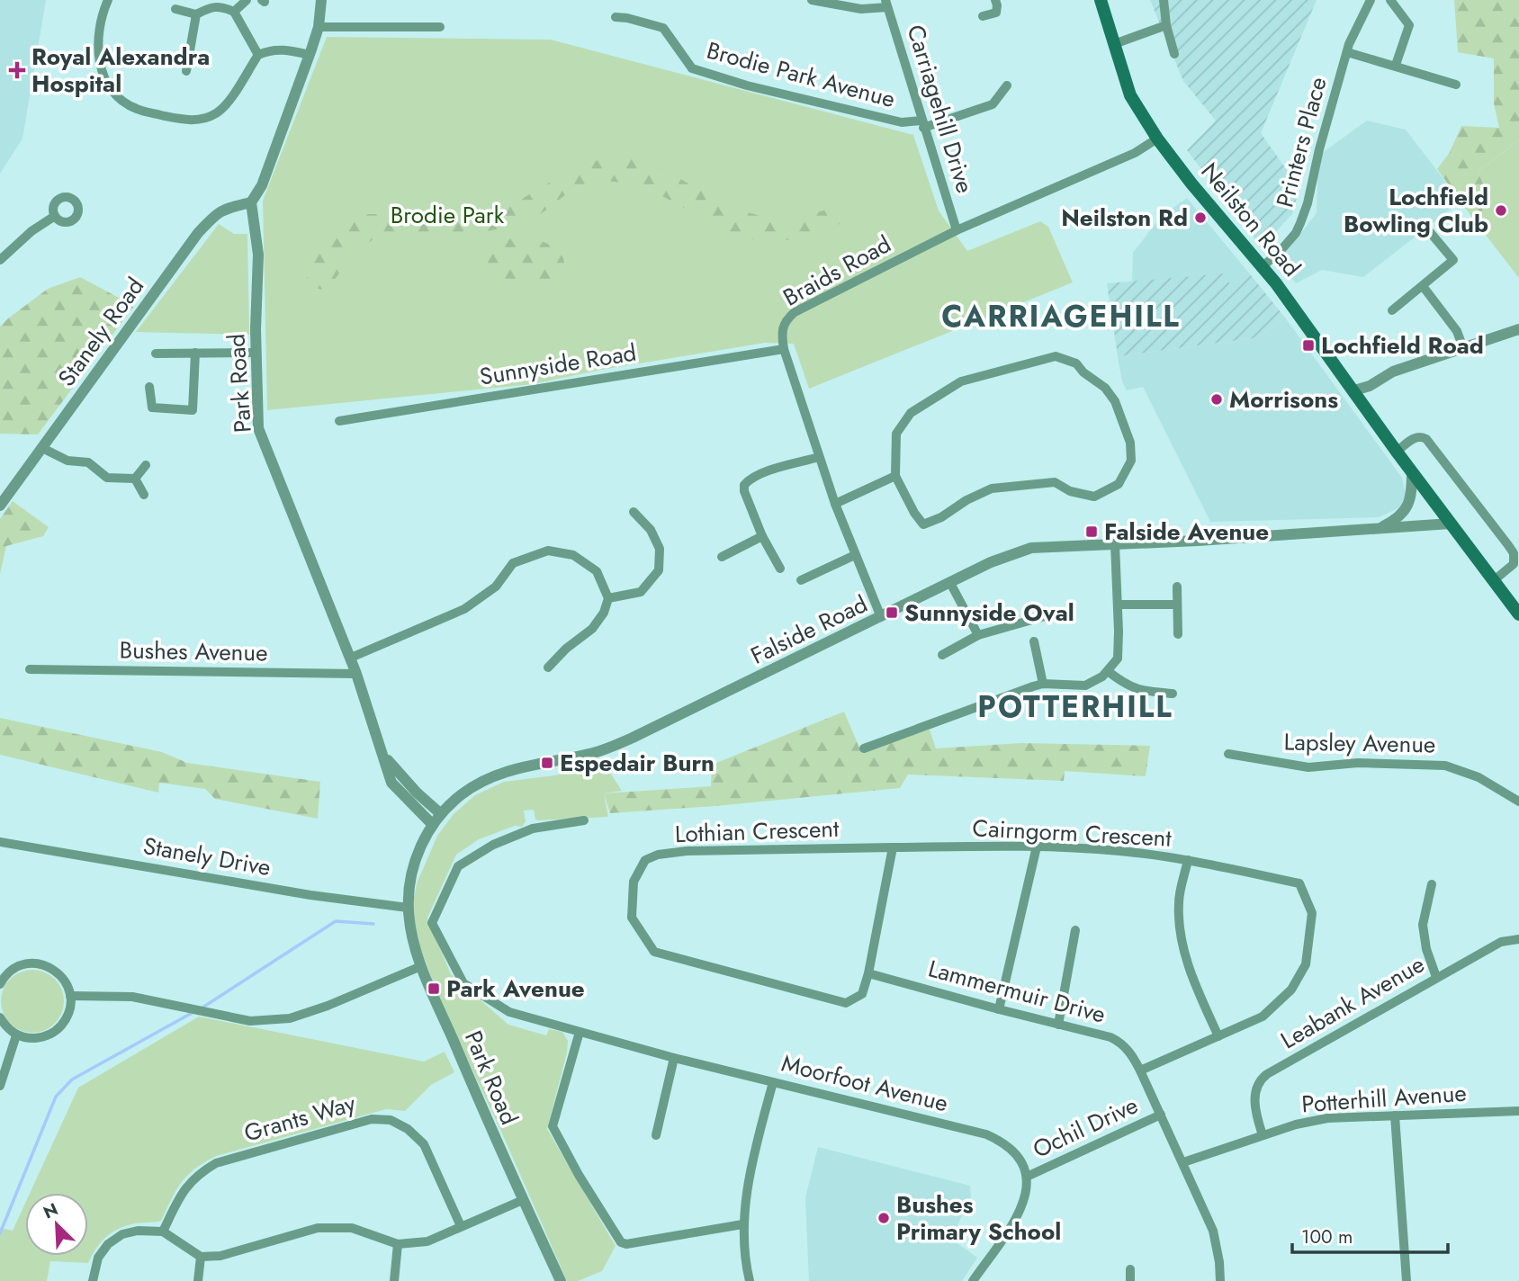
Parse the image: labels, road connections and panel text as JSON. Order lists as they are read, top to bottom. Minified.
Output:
{"streets":{"main road":["Neilston Road"],"street":["Brodie Park Avenue","Carriagehill Drive","Printers Place","Braids Road","Stanely Road","Sunnyside Road","Park Road","Falside Road","Bushes Avenue","Lapsley Avenue","Lothian Crescent","Cairngorm Crescent","Stanely Drive","Lammermuir Drive","Leabank Avenue","Moorfoot Avenue","Potterhill Avenue","Grants Way","Ochil Drive"]},"crossings":[["Brodie Park Avenue","Carriagehill Drive"],["Carriagehill Drive","Braids Road"],["Printers Place","Neilston Road"],["Neilston Road","Braids Road"],["Neilston Road","Falside Road"],["Braids Road","Sunnyside Road"],["Braids Road","Falside Road"],["Stanely Road","Park Road"],["Park Road","Falside Road"],["Park Road","Bushes Avenue"],["Park Road","Stanely Drive"],["Lothian Crescent","Cairngorm Crescent"],["Lothian Crescent","Lammermuir Drive"],["Cairngorm Crescent","Lammermuir Drive"],["Lammermuir Drive","Potterhill Avenue"],["Lammermuir Drive","Ochil Drive"],["Leabank Avenue","Potterhill Avenue"],["Moorfoot Avenue","Ochil Drive"]],"districts":["CARRIAGEHILL","POTTERHILL"],"parks":["Brodie Park"],"places":{"health":["Royal Alexandra Hospital"],"other":["Lochfield Bowling Club","Neilston Rd","Morrisons","Bushes Primary School"],"transit":["Lochfield Road","Falside Avenue","Sunnyside Oval","Espedair Burn","Park Avenue"]},"scale_bar":"100 m","north":"top left"}
